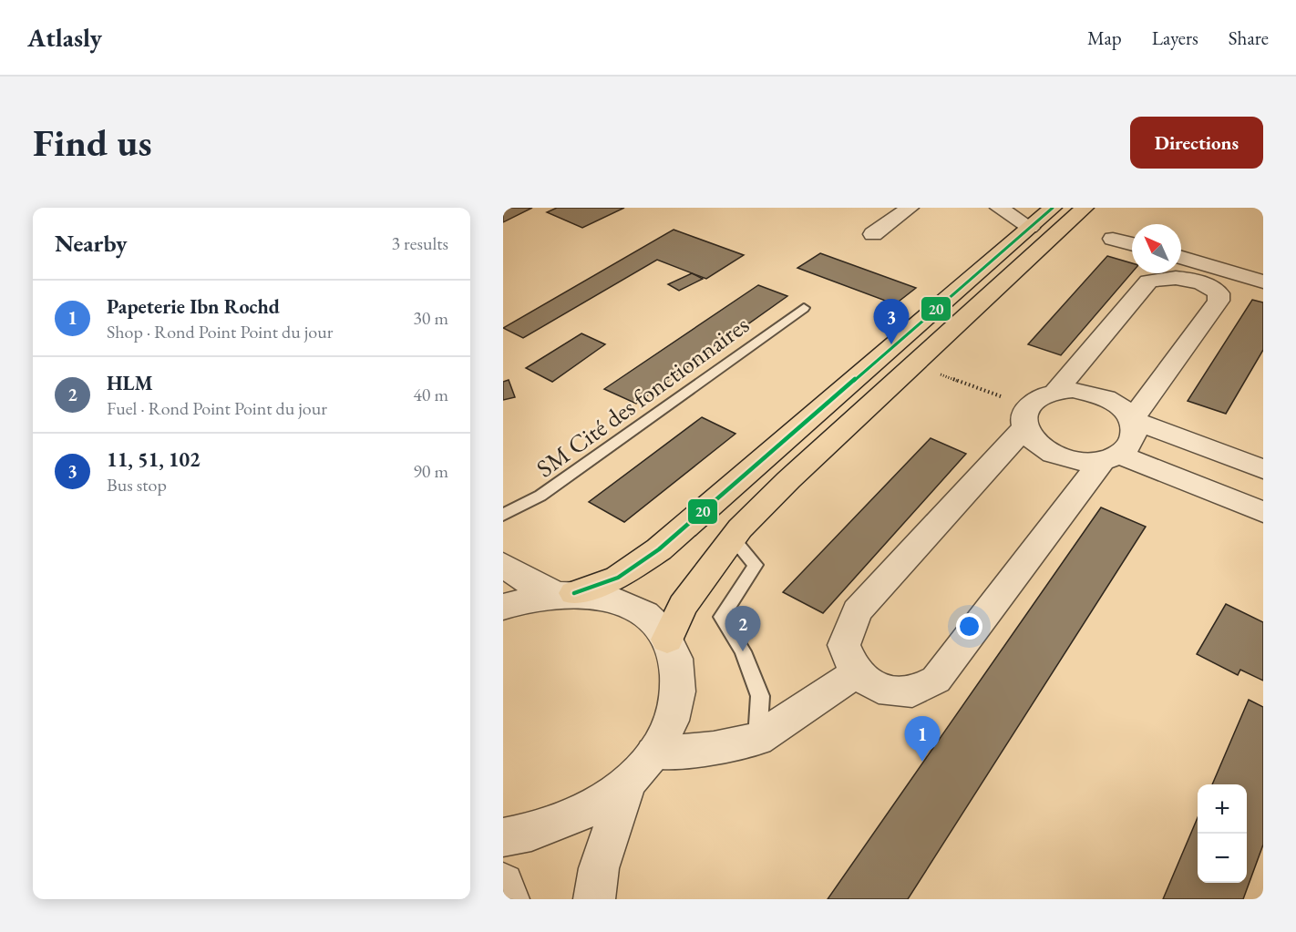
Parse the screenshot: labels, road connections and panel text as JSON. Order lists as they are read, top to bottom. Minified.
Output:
{"streets":{"lane":["SM Cité des fonctionnaires"]},"lines":["transit line 20"],"north":"top left","page":{"header":"Atlasly","nav":["Map","Layers","Share"],"buttons":"Directions","title":"Find us","heading":["Nearby","3 results"],"list":[{"mark":"1","name":"Papeterie Ibn Rochd","note":"Shop · Rond Point Point du jour","value":"30 m"},{"mark":"2","name":"HLM","note":"Fuel · Rond Point Point du jour","value":"40 m"},{"mark":"3","name":"11, 51, 102","note":"Bus stop","value":"90 m"}],"pins":["3","2","1"],"map_buttons":["+","−"]}}
